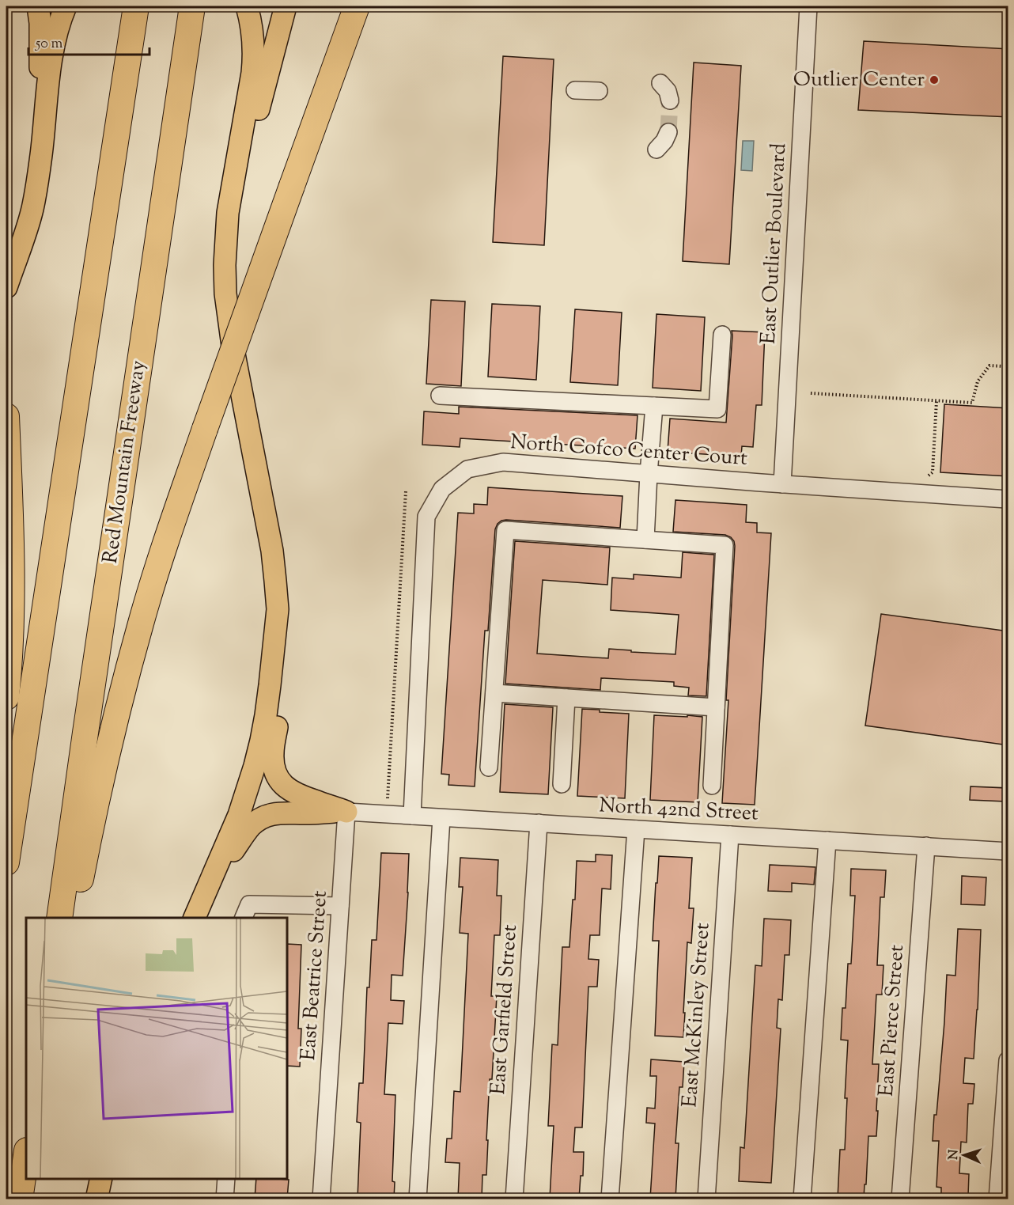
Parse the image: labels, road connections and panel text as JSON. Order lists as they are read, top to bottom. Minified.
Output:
{"streets":{"highway":["Red Mountain Freeway"],"street":["East Outlier Boulevard","North Cofco Center Court","North 42nd Street","East Beatrice Street","East Garfield Street","East McKinley Street","East Pierce Street"]},"crossings":[["East Outlier Boulevard","North Cofco Center Court"],["North Cofco Center Court","North 42nd Street"],["North 42nd Street","East Beatrice Street"],["North 42nd Street","East Garfield Street"],["North 42nd Street","East McKinley Street"],["North 42nd Street","East Pierce Street"]],"places":["Outlier Center"],"scale_bar":"50 m","north":"left"}
